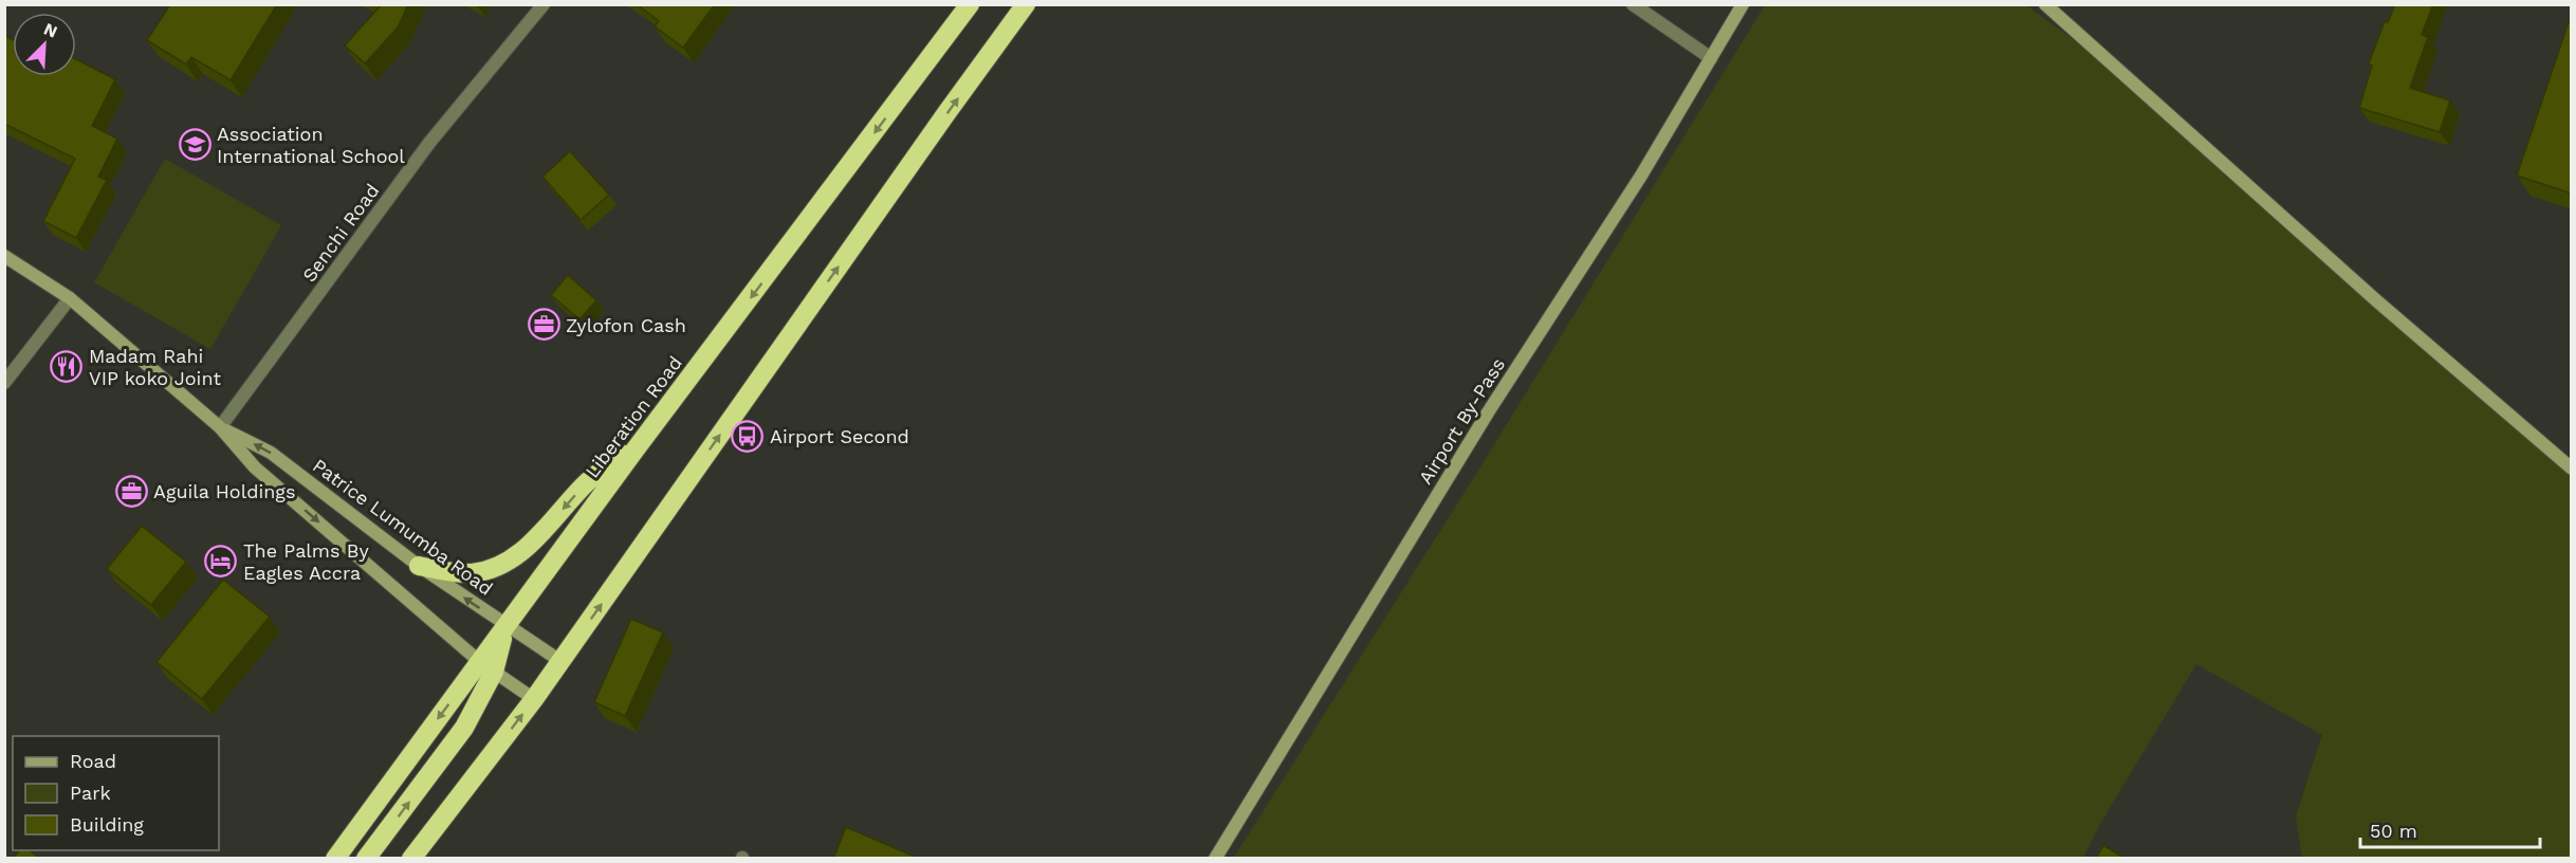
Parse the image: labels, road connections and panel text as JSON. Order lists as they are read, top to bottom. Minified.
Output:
{"streets":{"highway":["Liberation Road"],"street":["Senchi Road","Airport By-Pass","Patrice Lumumba Road"]},"crossings":[["Senchi Road","Patrice Lumumba Road"],["Liberation Road","Patrice Lumumba Road"]],"places":{"school or university":["Association International School"],"office":["Zylofon Cash","Aguila Holdings"],"restaurant":["Madam Rahi VIP koko Joint"],"bus stop":["Airport Second"],"hotel":["The Palms By Eagles Accra"]},"legend":["Road","Park","Building"],"scale_bar":"50 m","north":"top right"}
